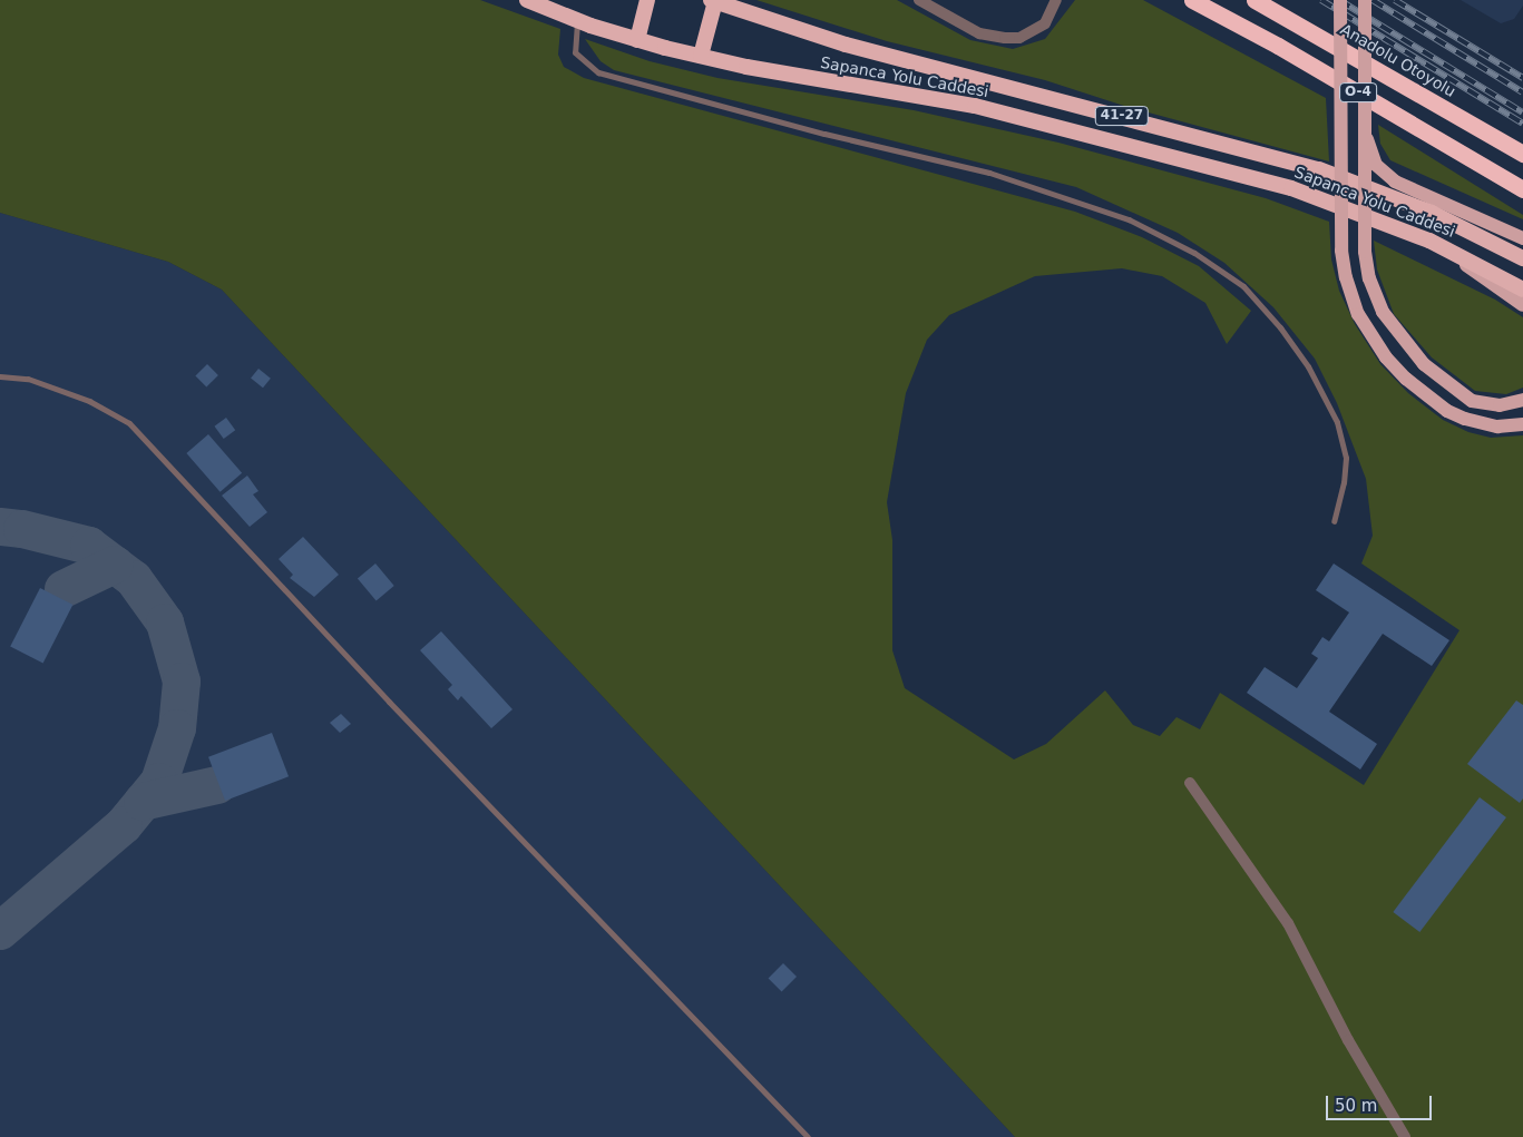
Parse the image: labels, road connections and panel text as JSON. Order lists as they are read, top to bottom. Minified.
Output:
{"streets":{"highway":["Anadolu Otoyolu","Sapanca Yolu Caddesi","O-4","41-27"]},"scale_bar":"50 m"}
